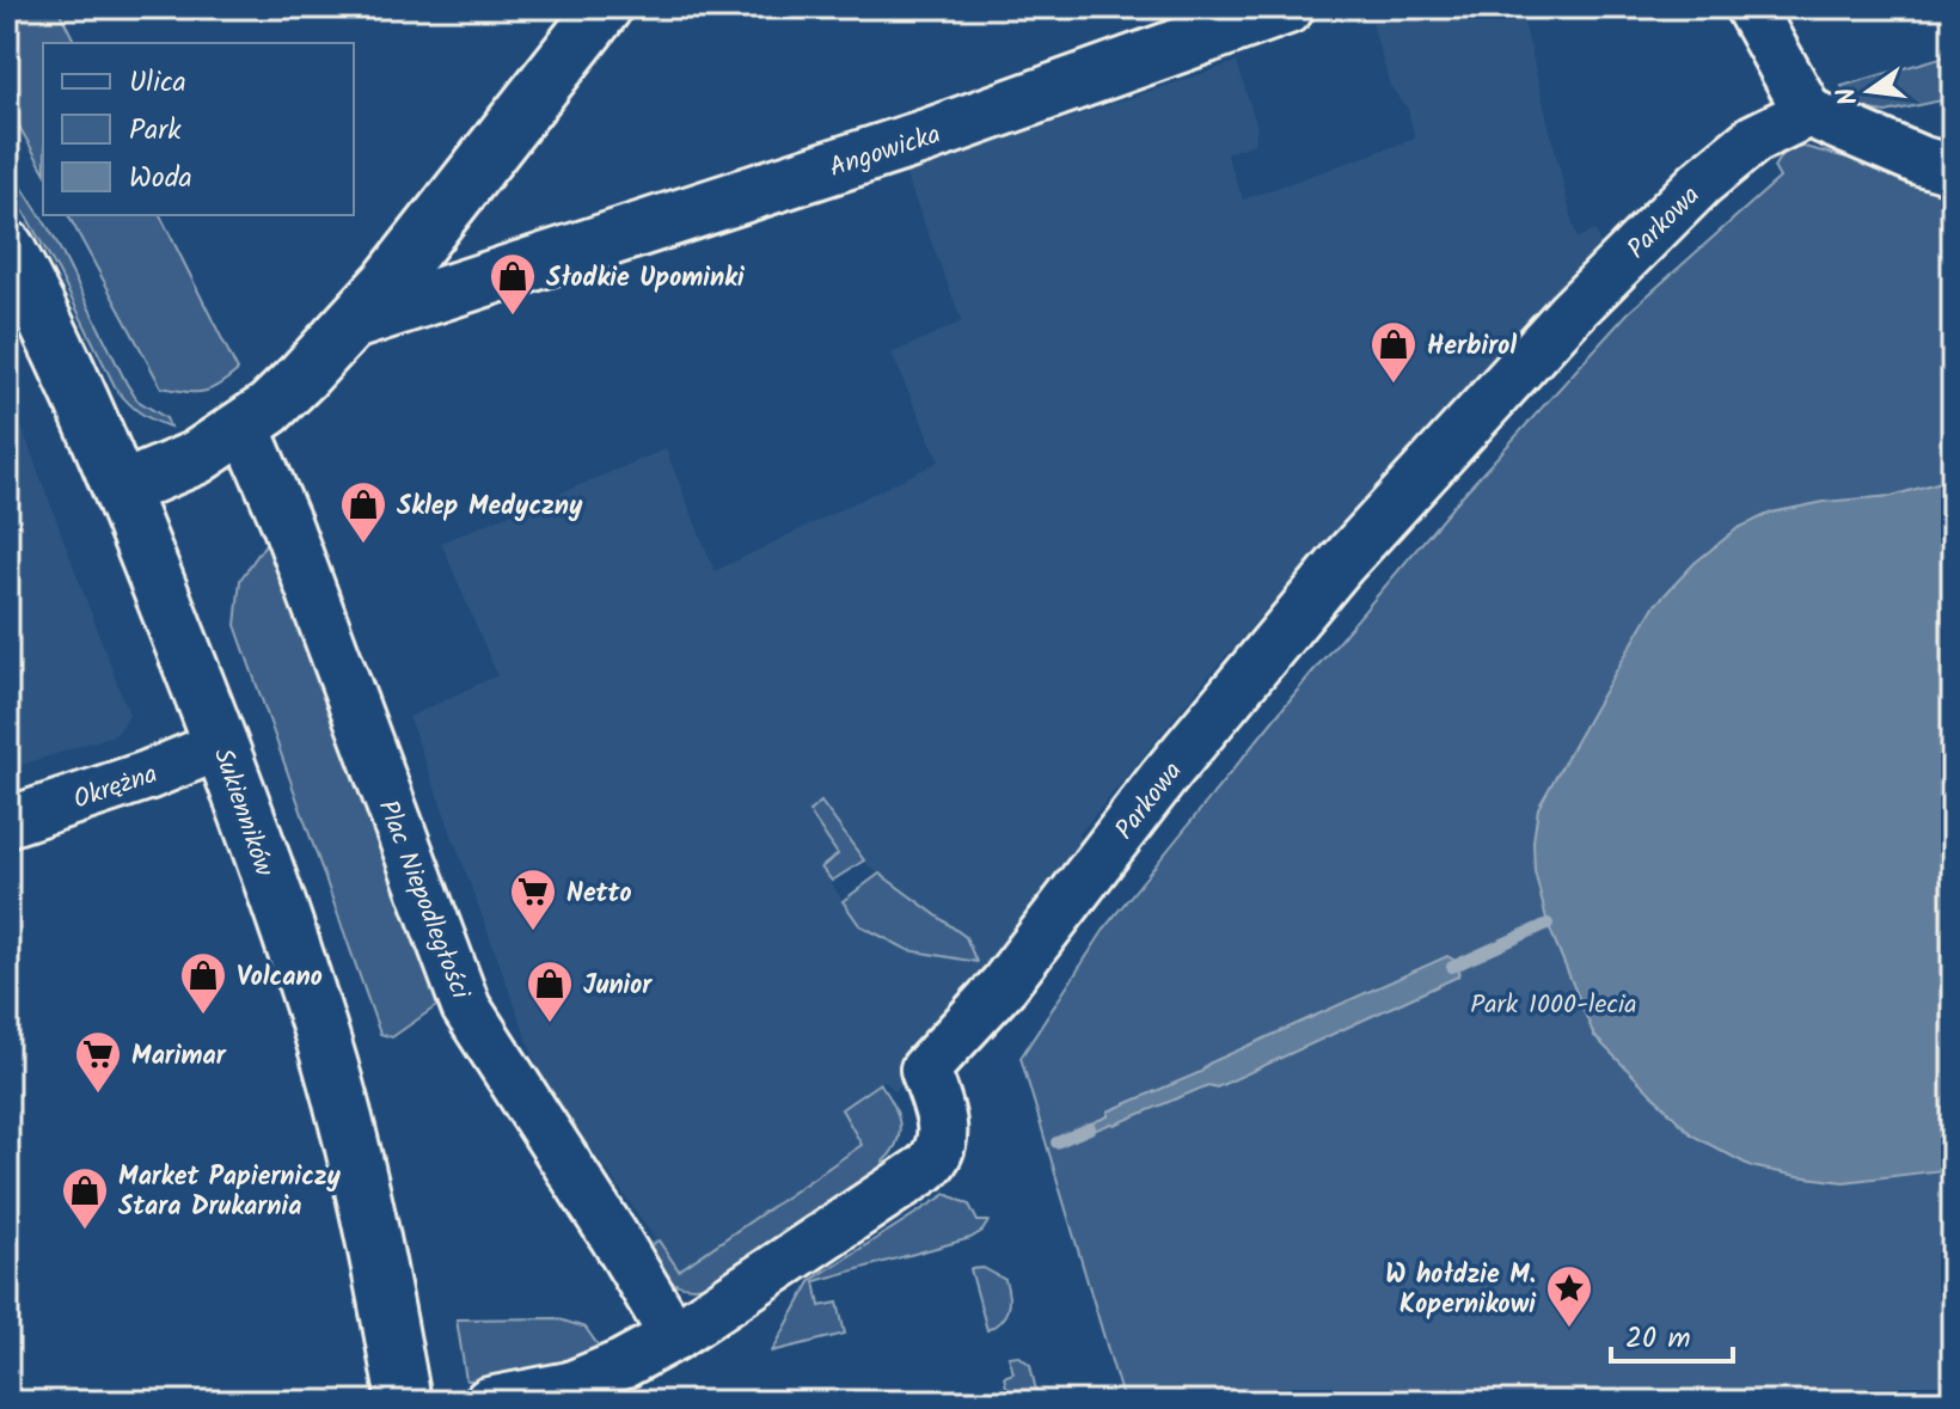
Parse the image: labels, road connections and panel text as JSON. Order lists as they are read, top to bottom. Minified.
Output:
{"streets":{"street":["Angowicka","Parkowa","Okrężna","Sukienników","Plac Niepodległości"]},"crossings":[["Parkowa","Plac Niepodległości"],["Okrężna","Sukienników"]],"parks":["Park 1000-lecia"],"places":{"shop":["Słodkie Upominki","Herbirol","Sklep Medyczny","Volcano","Junior","Market Papierniczy Stara Drukarnia"],"supermarket":["Netto","Marimar"],"place":["W hołdzie M. Kopernikowi"]},"legend":["Ulica","Park","Woda"],"scale_bar":"20 m","north":"left"}
